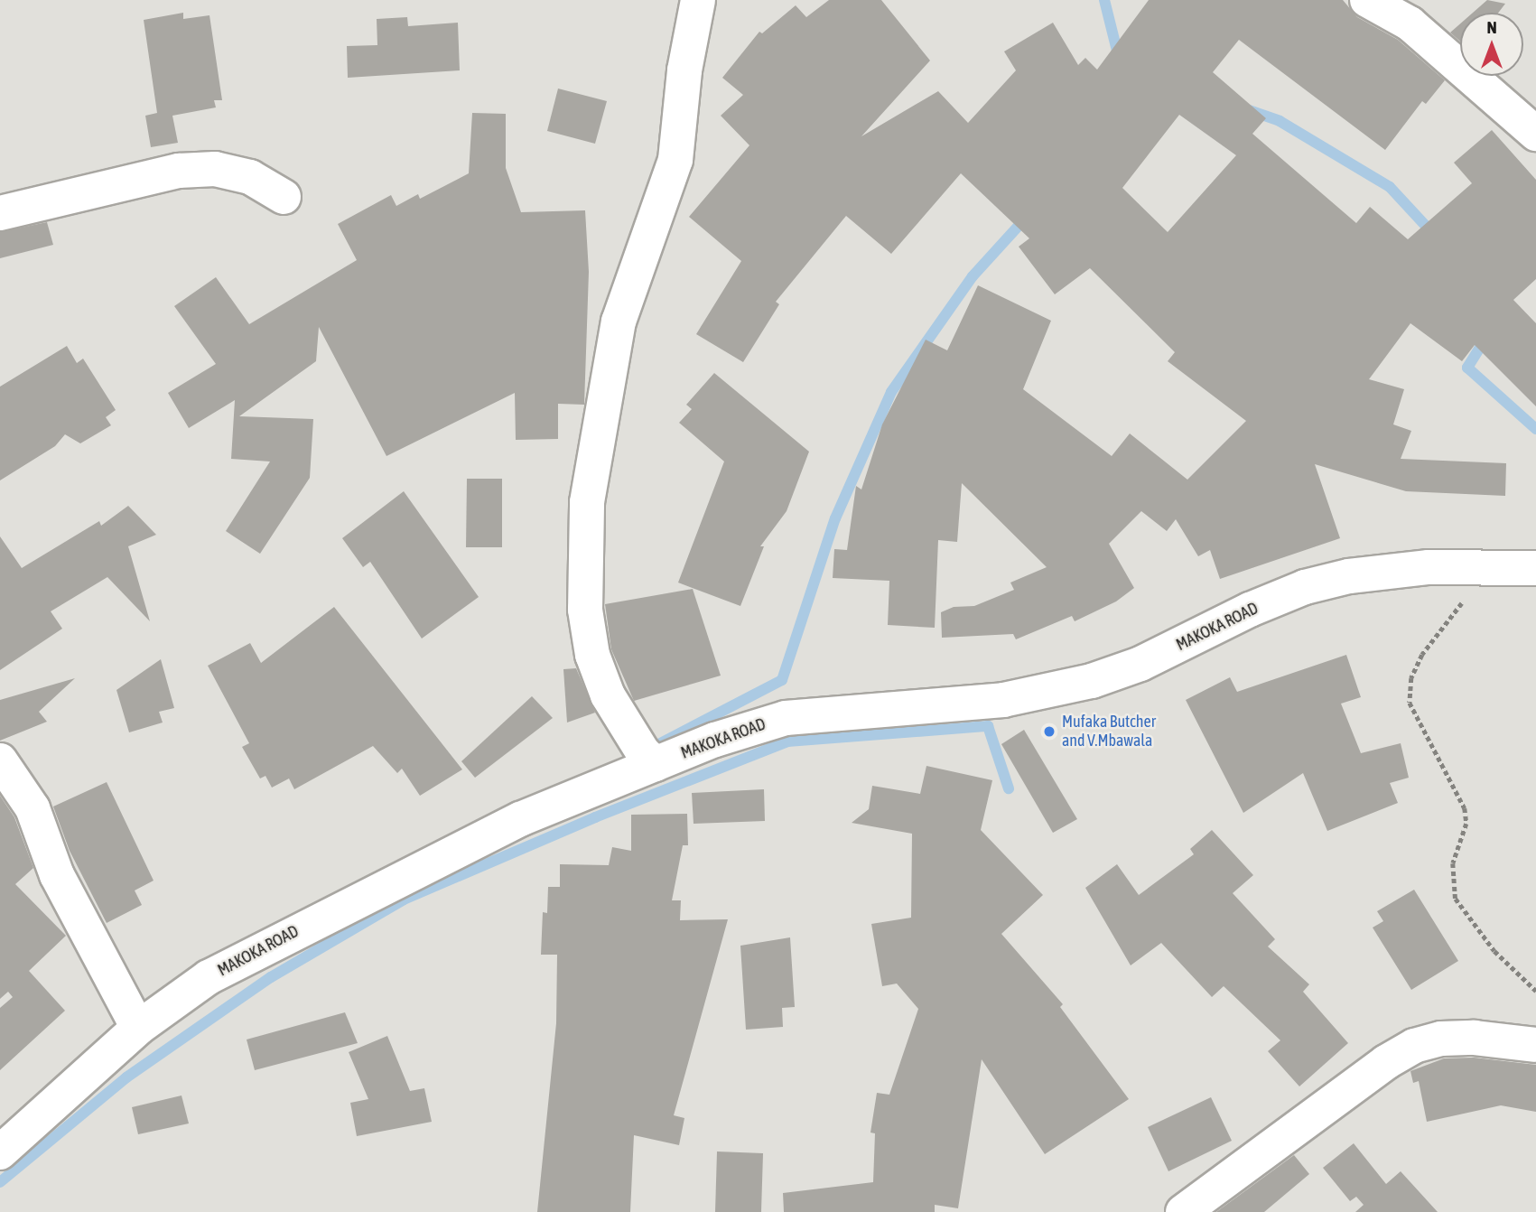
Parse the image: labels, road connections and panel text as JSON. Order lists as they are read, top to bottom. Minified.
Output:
{"streets":{"street":["MAKOKA ROAD"]},"places":["Mufaka Butcher and V.Mbawala"],"north":"top"}
